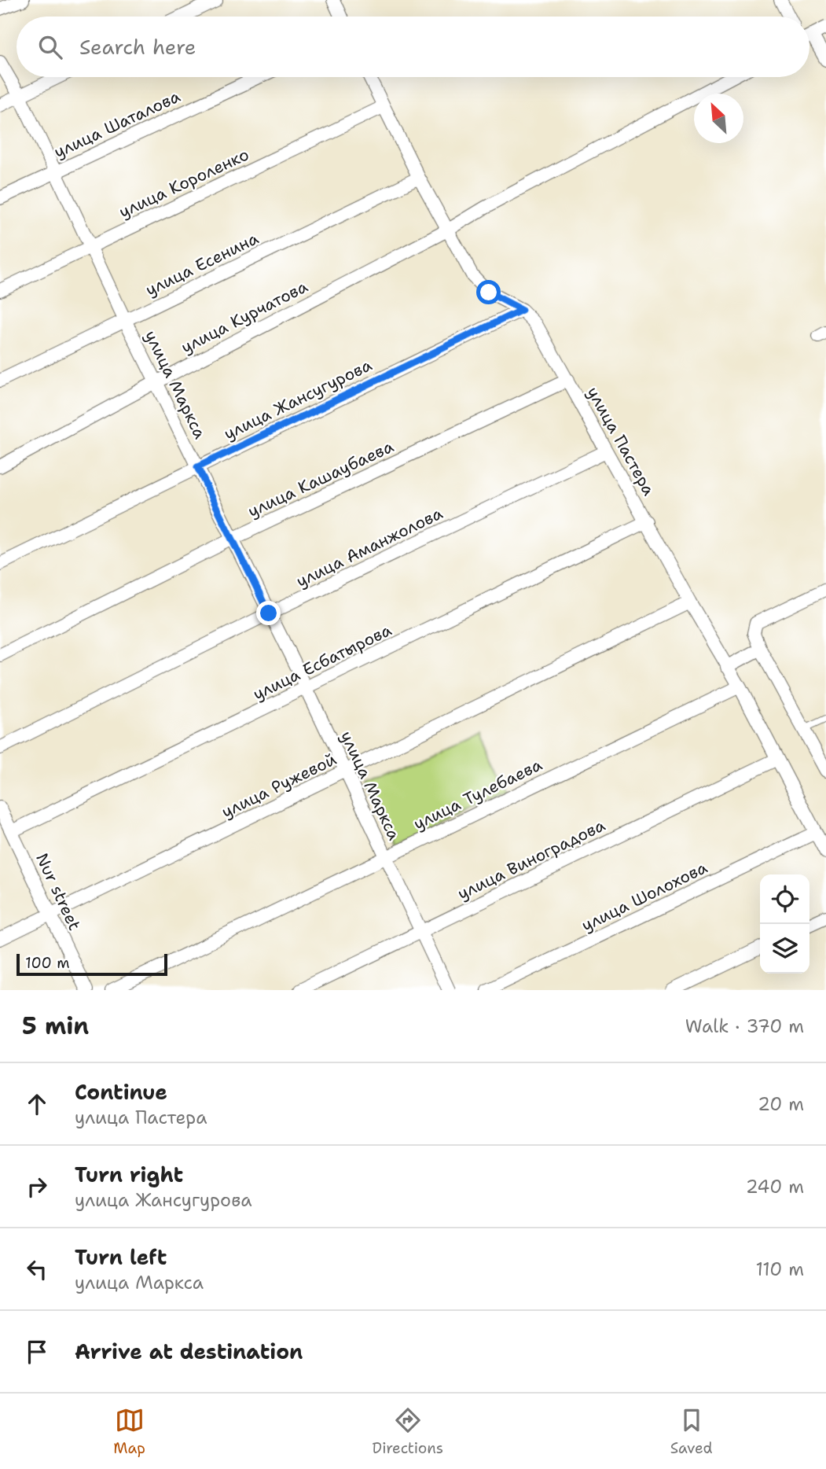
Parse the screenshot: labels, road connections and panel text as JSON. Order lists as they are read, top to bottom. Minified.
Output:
{"streets":{"street":["улица Шаталова","улица Короленко","улица Есенина","улица Курчатова","улица Маркса","улица Жансугурова","улица Пастера","улица Кашаубаева","улица Аманжолова","улица Есбатырова","улица Ружевой","улица Тулебаева","улица Виноградова","Nur street","улица Шолохова"]},"crossings":[["улица Шаталова","улица Маркса"],["улица Короленко","улица Маркса"],["улица Короленко","улица Пастера"],["улица Есенина","улица Маркса"],["улица Есенина","улица Пастера"],["улица Курчатова","улица Маркса"],["улица Курчатова","улица Пастера"],["улица Маркса","улица Жансугурова"],["улица Маркса","улица Кашаубаева"],["улица Маркса","улица Аманжолова"],["улица Маркса","улица Есбатырова"],["улица Маркса","улица Ружевой"],["улица Маркса","улица Тулебаева"],["улица Маркса","улица Виноградова"],["улица Жансугурова","улица Пастера"],["улица Пастера","улица Кашаубаева"],["улица Пастера","улица Аманжолова"],["улица Пастера","улица Есбатырова"],["улица Пастера","улица Ружевой"],["улица Пастера","улица Тулебаева"],["улица Пастера","улица Виноградова"],["улица Пастера","улица Шолохова"],["улица Есбатырова","Nur street"],["улица Ружевой","Nur street"]],"scale_bar":"100 m","north":"top left","page":{"search":"Search here","scale":"100 m","heading":["5 min","Walk · 370 m"],"list":[["Continue","улица Пастера","20 m"],["Turn right","улица Жансугурова","240 m"],["Turn left","улица Маркса","110 m"],"Arrive at destination"],"nav":["Map","Directions","Saved"]}}
